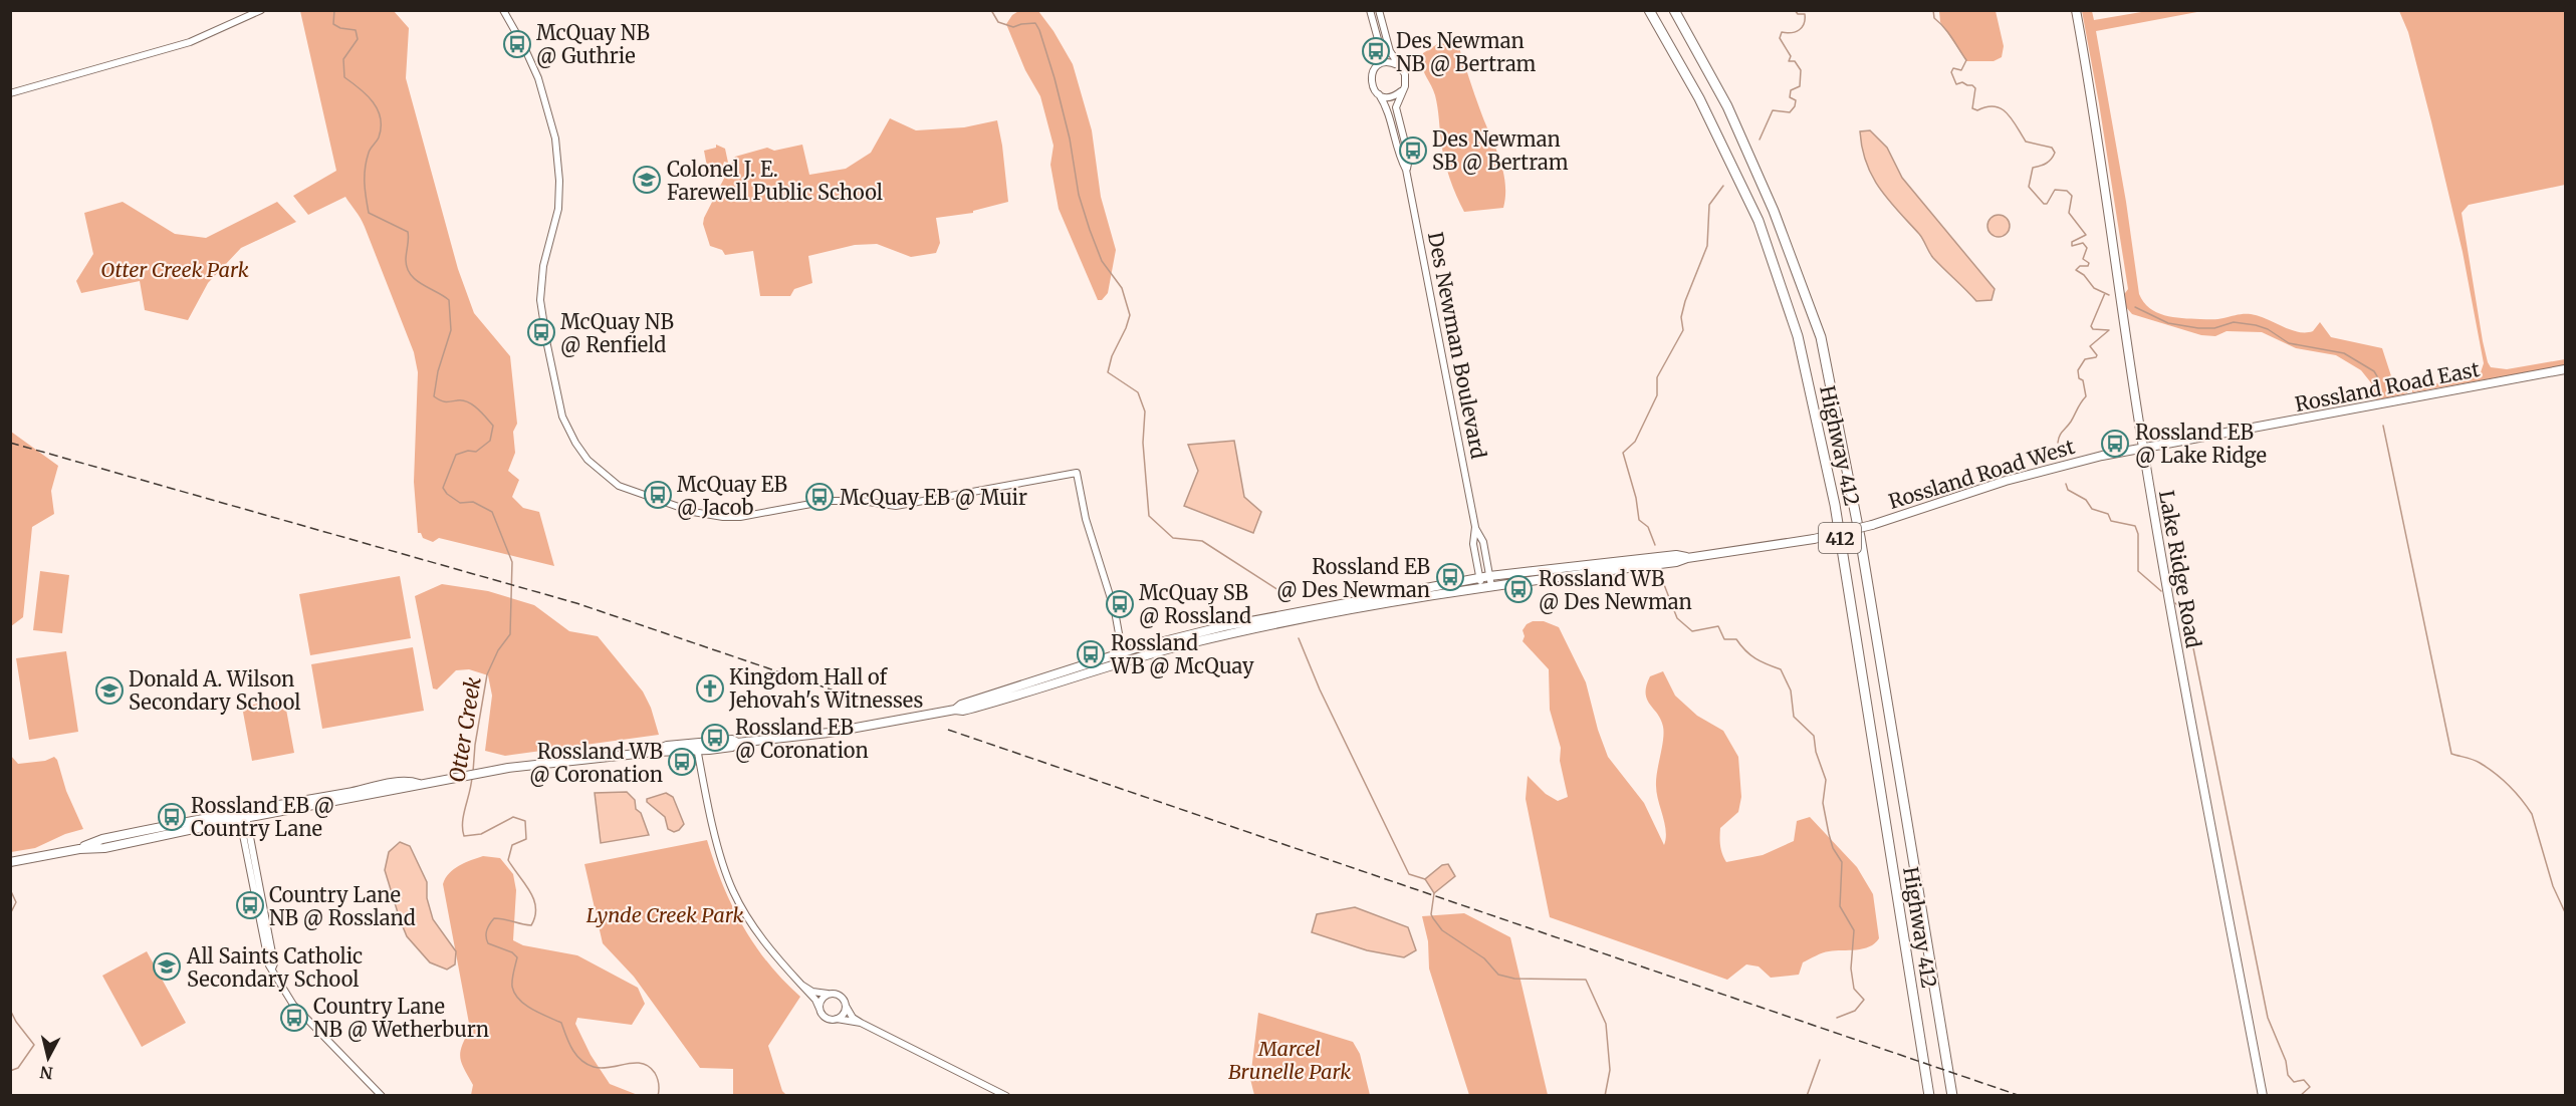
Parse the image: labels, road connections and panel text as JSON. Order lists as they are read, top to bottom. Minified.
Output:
{"streets":{"highway":["Highway 412","412"],"main road":["Rossland Road East","Rossland Road West","Lake Ridge Road"],"street":["Des Newman Boulevard"]},"crossings":[["Des Newman Boulevard","Rossland Road West"],["Rossland Road East","Rossland Road West"],["Rossland Road East","Lake Ridge Road"],["Rossland Road West","Lake Ridge Road"]],"water":["Otter Creek"],"parks":["Otter Creek Park","Lynde Creek Park","Marcel Brunelle Park"],"places":{"bus stop":["McQuay NB @ Guthrie","Des Newman NB @ Bertram","Des Newman SB @ Bertram","McQuay NB @ Renfield","Rossland EB @ Lake Ridge","McQuay EB @ Jacob","McQuay EB @ Muir","Rossland EB @ Des Newman","Rossland WB @ Des Newman","McQuay SB @ Rossland","Rossland WB @ McQuay","Rossland EB @ Coronation","Rossland WB @ Coronation","Rossland EB @ Country Lane","Country Lane NB @ Rossland","Country Lane NB @ Wetherburn"],"school or university":["Colonel J. E. Farewell Public School","Donald A. Wilson Secondary School","All Saints Catholic Secondary School"],"church":["Kingdom Hall of Jehovah's Witnesses"]},"north":"bottom"}
